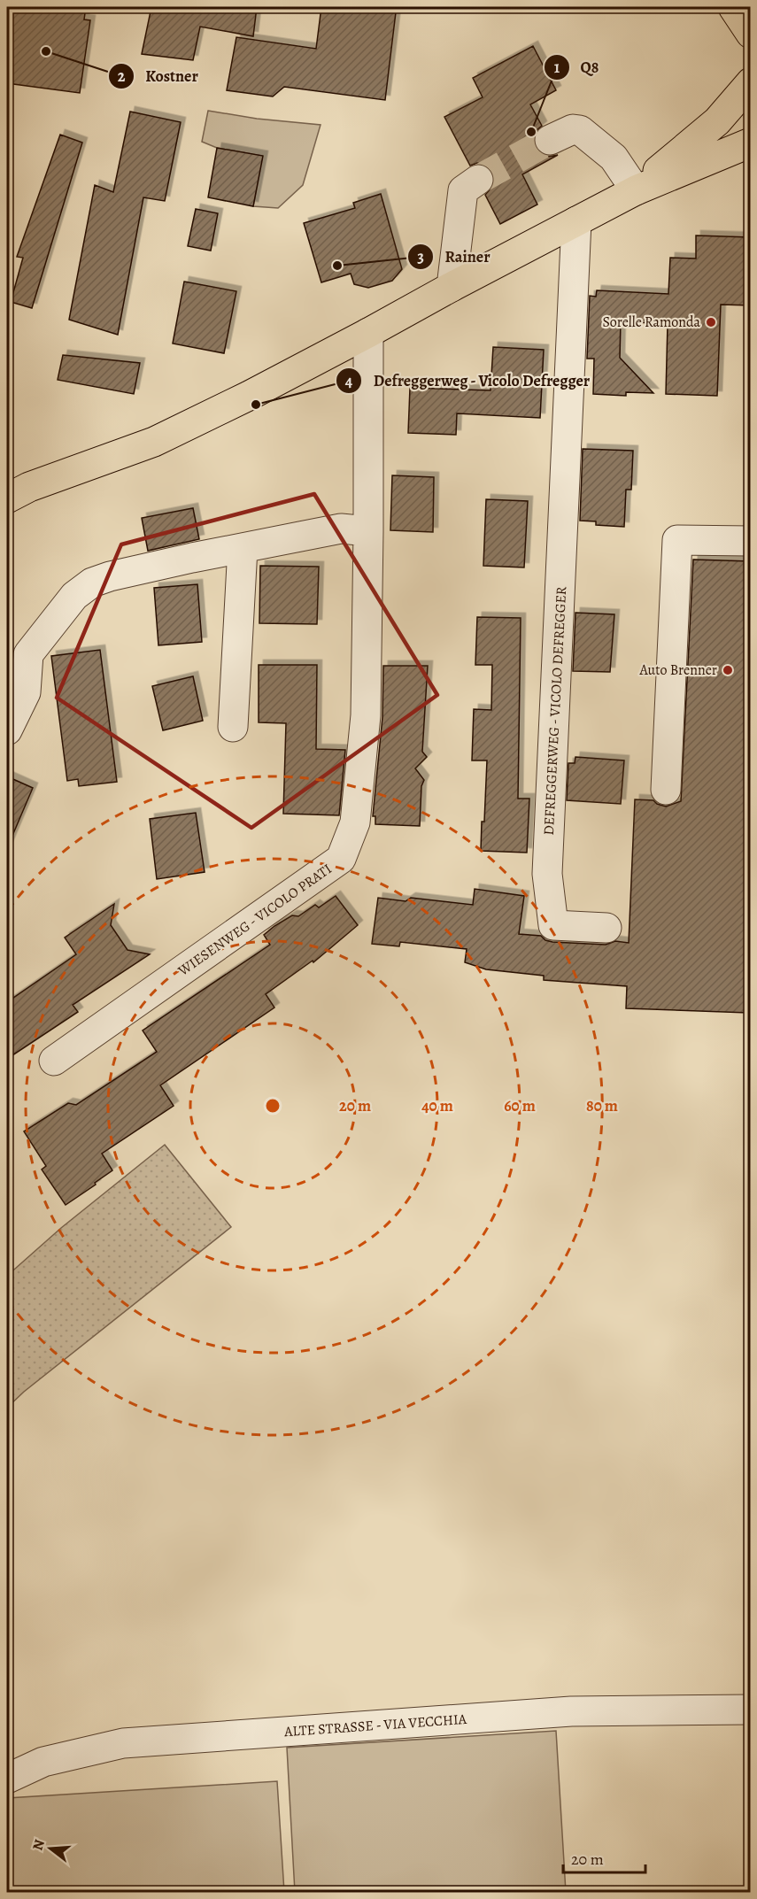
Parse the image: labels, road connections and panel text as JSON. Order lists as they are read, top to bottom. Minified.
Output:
{"streets":{"street":["DEFREGGERWEG - VICOLO DEFREGGER","WIESENWEG - VICOLO PRATI","ALTE STRASSE - VIA VECCHIA"]},"places":["Kostner","Q8","Rainer","Sorelle Ramonda","Defreggerweg - Vicolo Defregger","Auto Brenner"],"scale_bar":"20 m","north":"left","rings":["20 m","40 m","60 m","80 m"]}
